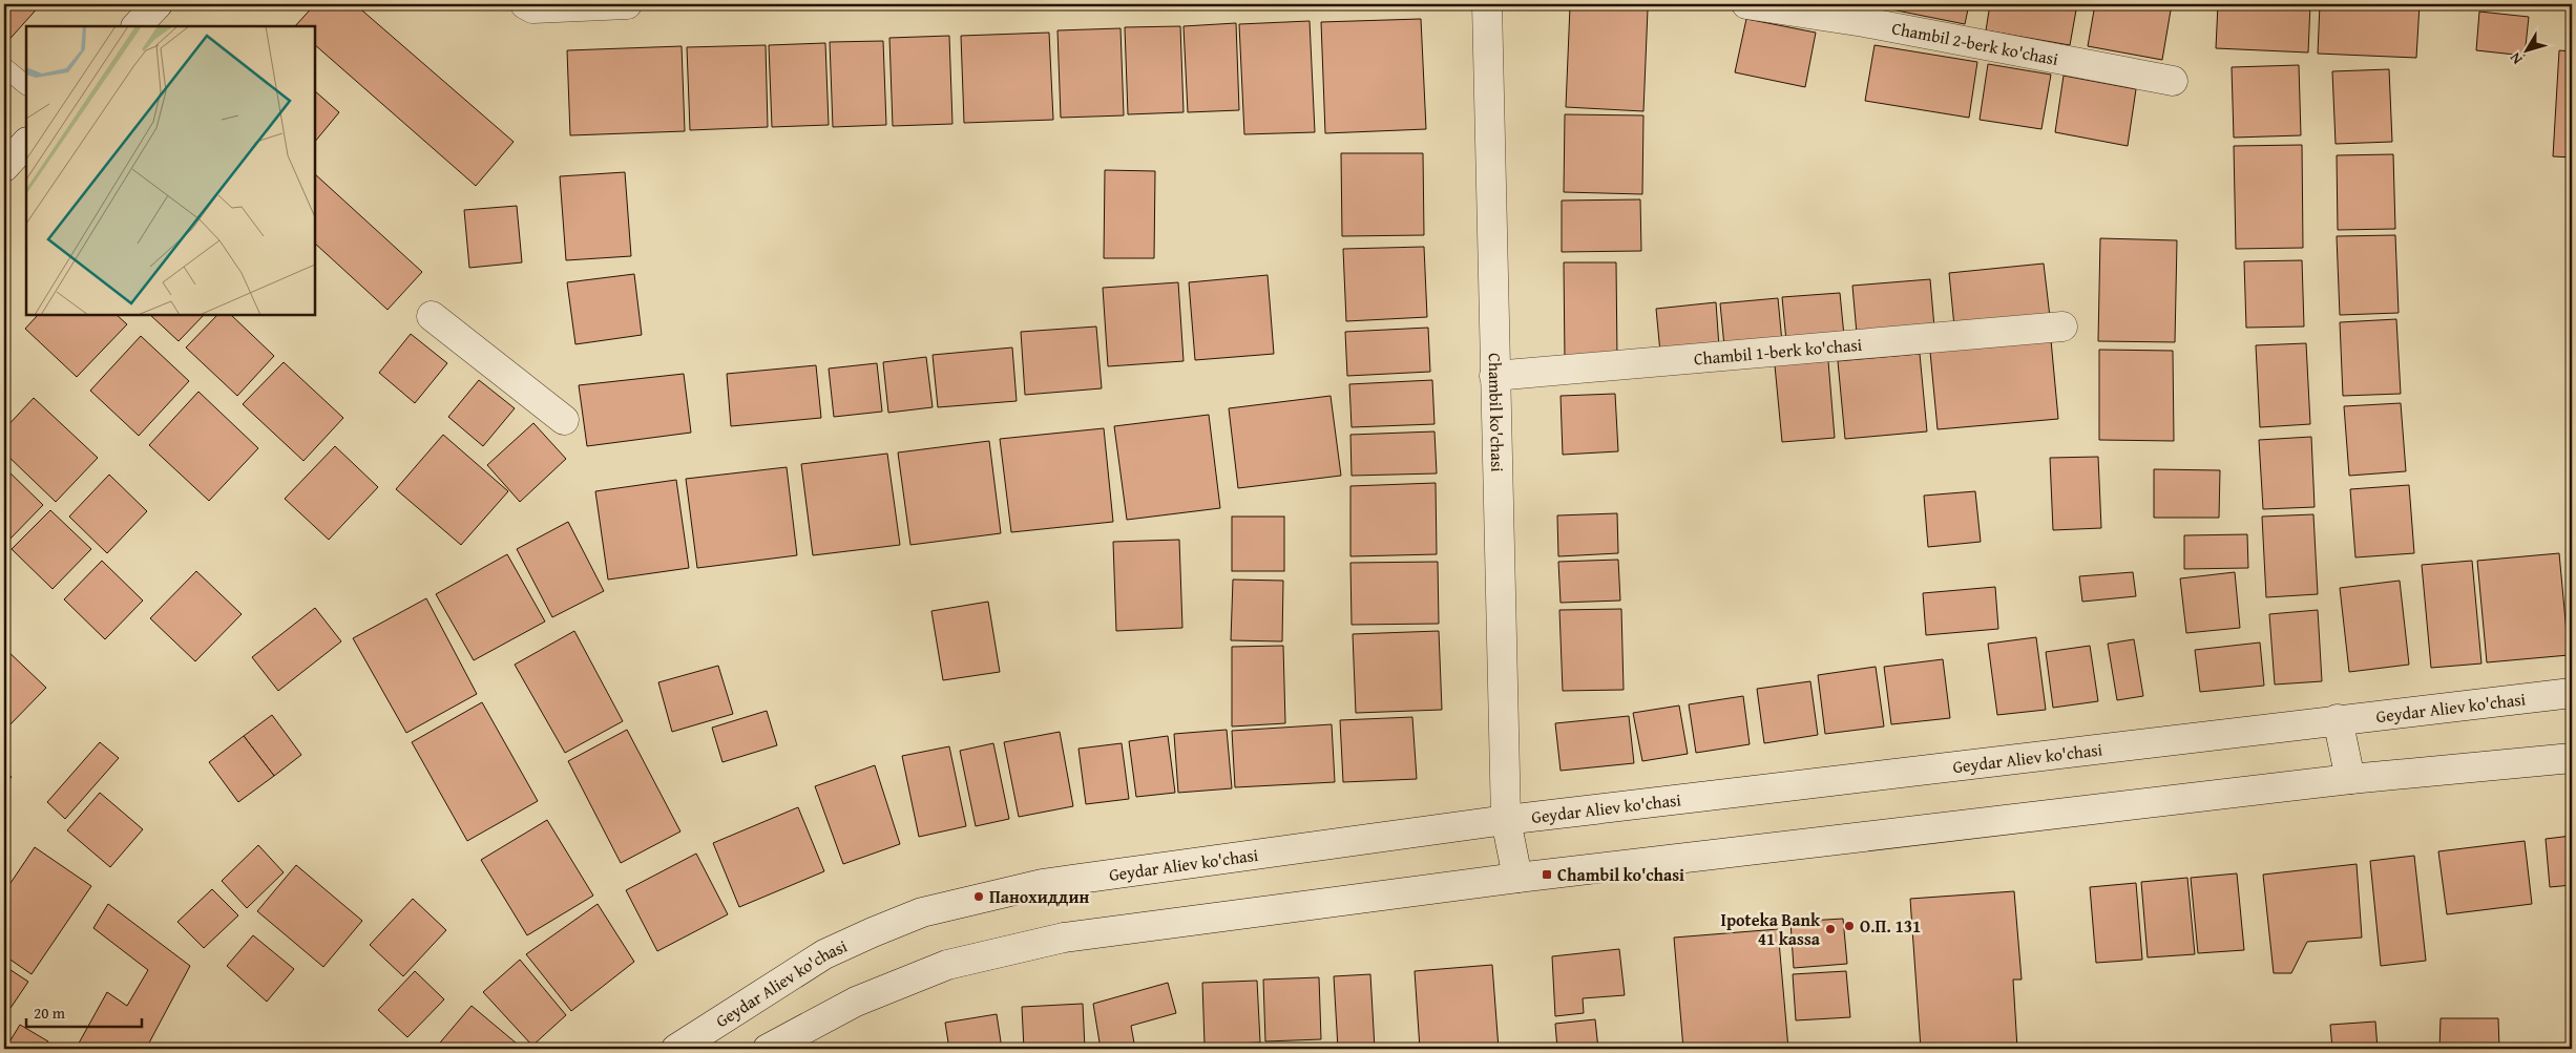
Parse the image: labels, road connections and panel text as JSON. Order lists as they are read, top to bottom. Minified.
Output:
{"streets":{"main road":["Chambil 2-berk ko'chasi","Chambil 1-berk ko'chasi","Chambil ko'chasi","Geydar Aliev ko'chasi"]},"crossings":[["Chambil 1-berk ko'chasi","Chambil ko'chasi"],["Chambil ko'chasi","Geydar Aliev ko'chasi"]],"places":{"transit":["Chambil ko'chasi"],"other":["Панохиддин","О.П. 131","Ipoteka Bank 41 kassa"]},"scale_bar":"20 m","north":"bottom left"}
